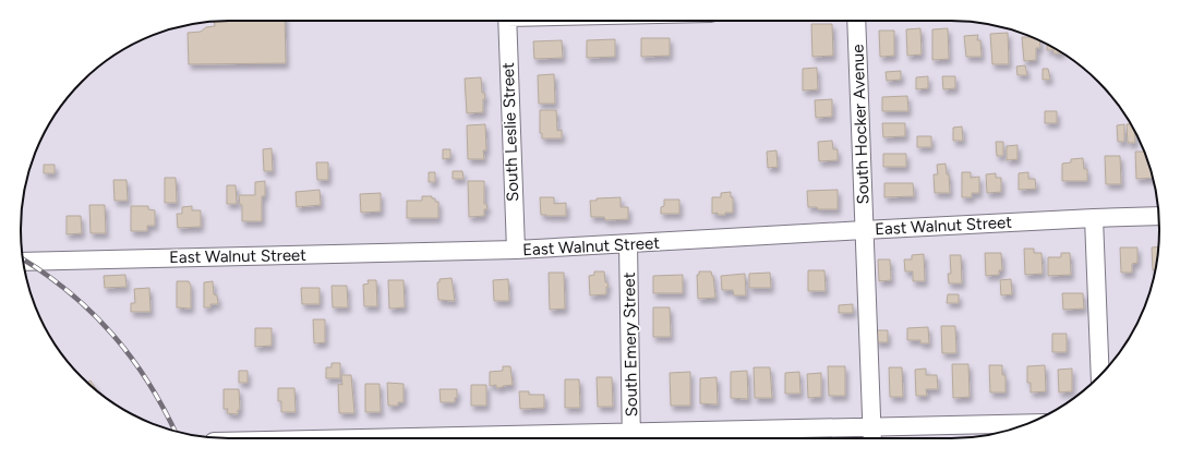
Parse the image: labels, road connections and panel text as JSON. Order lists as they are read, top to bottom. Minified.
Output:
{"streets":{"street":["South Hocker Avenue","South Leslie Street","East Walnut Street","South Emery Street"]},"crossings":[["South Hocker Avenue","East Walnut Street"],["South Leslie Street","East Walnut Street"],["East Walnut Street","South Emery Street"]]}
